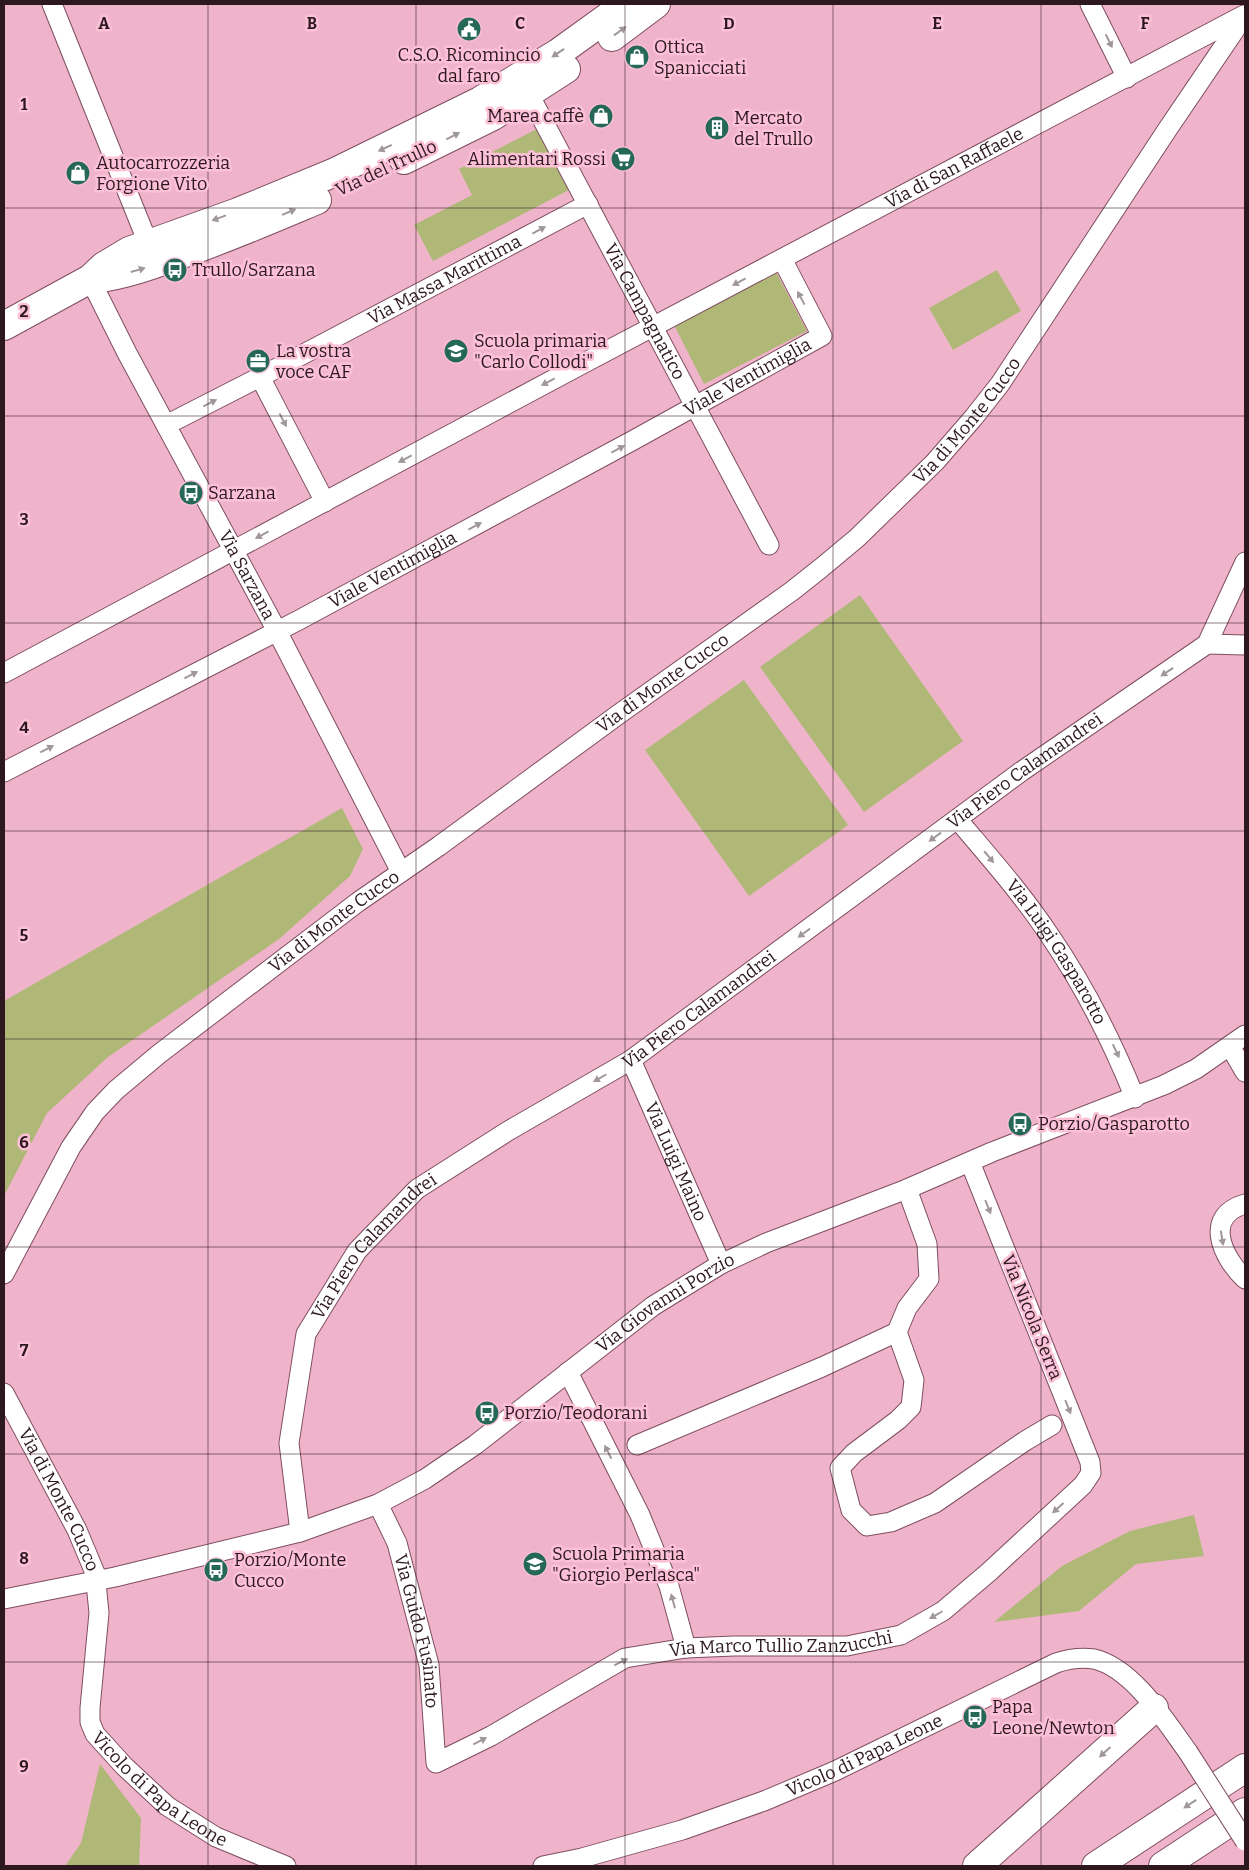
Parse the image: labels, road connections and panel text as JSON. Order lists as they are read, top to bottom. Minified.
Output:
{"streets":{"main road":["Via del Trullo"],"street":["Via di San Raffaele","Via Massa Marittima","Via Campagnatico","Viale Ventimiglia","Via di Monte Cucco","Via Sarzana","Via Piero Calamandrei","Via Luigi Gasparotto","Via Luigi Maino","Via Giovanni Porzio","Via Nicola Serra","Via Guido Fusinato","Via Marco Tullio Zanzucchi","Vicolo di Papa Leone"]},"crossings":[["Via del Trullo","Via Campagnatico"],["Via del Trullo","Via Sarzana"],["Via di San Raffaele","Viale Ventimiglia"],["Via di San Raffaele","Via di Monte Cucco"],["Via Massa Marittima","Via Campagnatico"],["Via Massa Marittima","Via Sarzana"],["Via Campagnatico","Viale Ventimiglia"],["Viale Ventimiglia","Via Sarzana"],["Via di Monte Cucco","Via Sarzana"],["Via di Monte Cucco","Via Giovanni Porzio"],["Via di Monte Cucco","Vicolo di Papa Leone"],["Via Piero Calamandrei","Via Luigi Gasparotto"],["Via Piero Calamandrei","Via Luigi Maino"],["Via Piero Calamandrei","Via Giovanni Porzio"],["Via Luigi Gasparotto","Via Giovanni Porzio"],["Via Luigi Maino","Via Giovanni Porzio"],["Via Giovanni Porzio","Via Nicola Serra"],["Via Giovanni Porzio","Via Guido Fusinato"],["Via Giovanni Porzio","Vicolo di Papa Leone"],["Via Nicola Serra","Via Marco Tullio Zanzucchi"],["Via Guido Fusinato","Via Marco Tullio Zanzucchi"]],"one_way":["Via Piero Calamandrei","Via Luigi Gasparotto","Via Nicola Serra"],"places":{"public building":["C.S.O. Ricomincio dal faro"],"shop":["Ottica Spanicciati","Marea caffè","Autocarrozzeria Forgione Vito"],"building":["Mercato del Trullo"],"supermarket":["Alimentari Rossi"],"bus stop":["Trullo/Sarzana","Sarzana","Porzio/Gasparotto","Porzio/Teodorani","Porzio/Monte Cucco","Papa Leone/Newton"],"school or university":["Scuola primaria \"Carlo Collodi\"","Scuola Primaria \"Giorgio Perlasca\""],"office":["La vostra voce CAF"]},"grid":{"columns":["A","B","C","D","E","F"],"rows":["1","2","3","4","5","6","7","8","9"]}}
